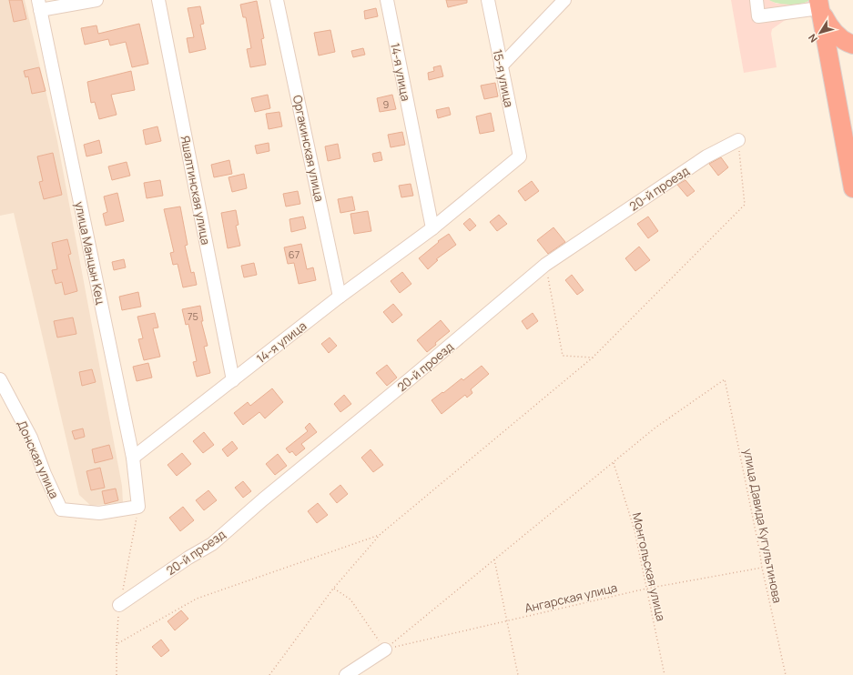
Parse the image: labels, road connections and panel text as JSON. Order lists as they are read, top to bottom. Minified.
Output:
{"streets":{"street":["14-я улица","15-я улица","Оргакинская улица","20-й проезд","Яшалтинская улица","улица Манцын Кец","Донская улица"],"path":["улица Давида Кугультинова","Монгольская улица","Ангарская улица"]},"crossings":[["14-я улица","15-я улица"],["14-я улица","Оргакинская улица"],["14-я улица","Яшалтинская улица"],["14-я улица","улица Манцын Кец"],["улица Манцын Кец","Донская улица"],["улица Давида Кугультинова","Монгольская улица"],["улица Давида Кугультинова","Ангарская улица"],["Монгольская улица","Ангарская улица"]],"house_numbers":["9","67","75"],"north":"bottom left"}
